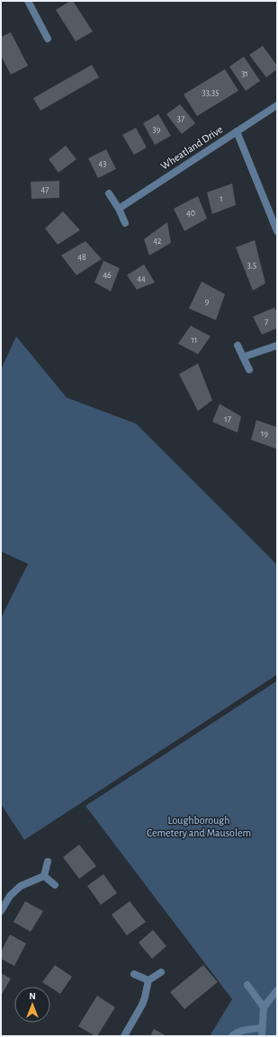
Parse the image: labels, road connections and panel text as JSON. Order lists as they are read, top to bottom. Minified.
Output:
{"streets":{"street":["Wheatland Drive"]},"parks":["Loughborough Cemetery and Mausolem"],"house_numbers":["31","33,35","37","39","43","47","1","40","42","48","3,5","46","44","9","7","11","17","19"],"north":"top"}
